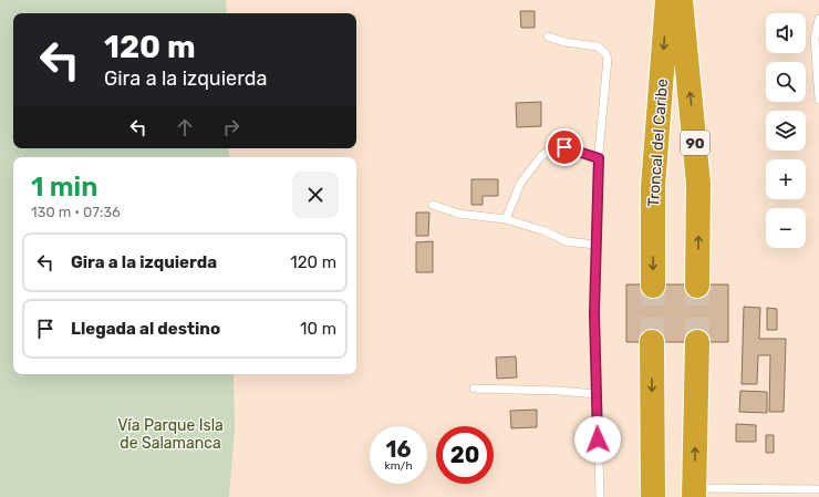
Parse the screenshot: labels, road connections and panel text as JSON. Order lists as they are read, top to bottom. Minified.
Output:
{"streets":{"highway":["Troncal del Caribe","90"]},"parks":["Vía Parque Isla de Salamanca"],"page":{"map_buttons":["+","−"],"turn":["120 m","Gira a la izquierda"],"heading":["1 min","130 m · 07:36"],"list":[{"name":"Gira a la izquierda","value":"120 m"},{"name":"Llegada al destino","value":"10 m"}],"speed":"16 km/h","limit":"20"}}
